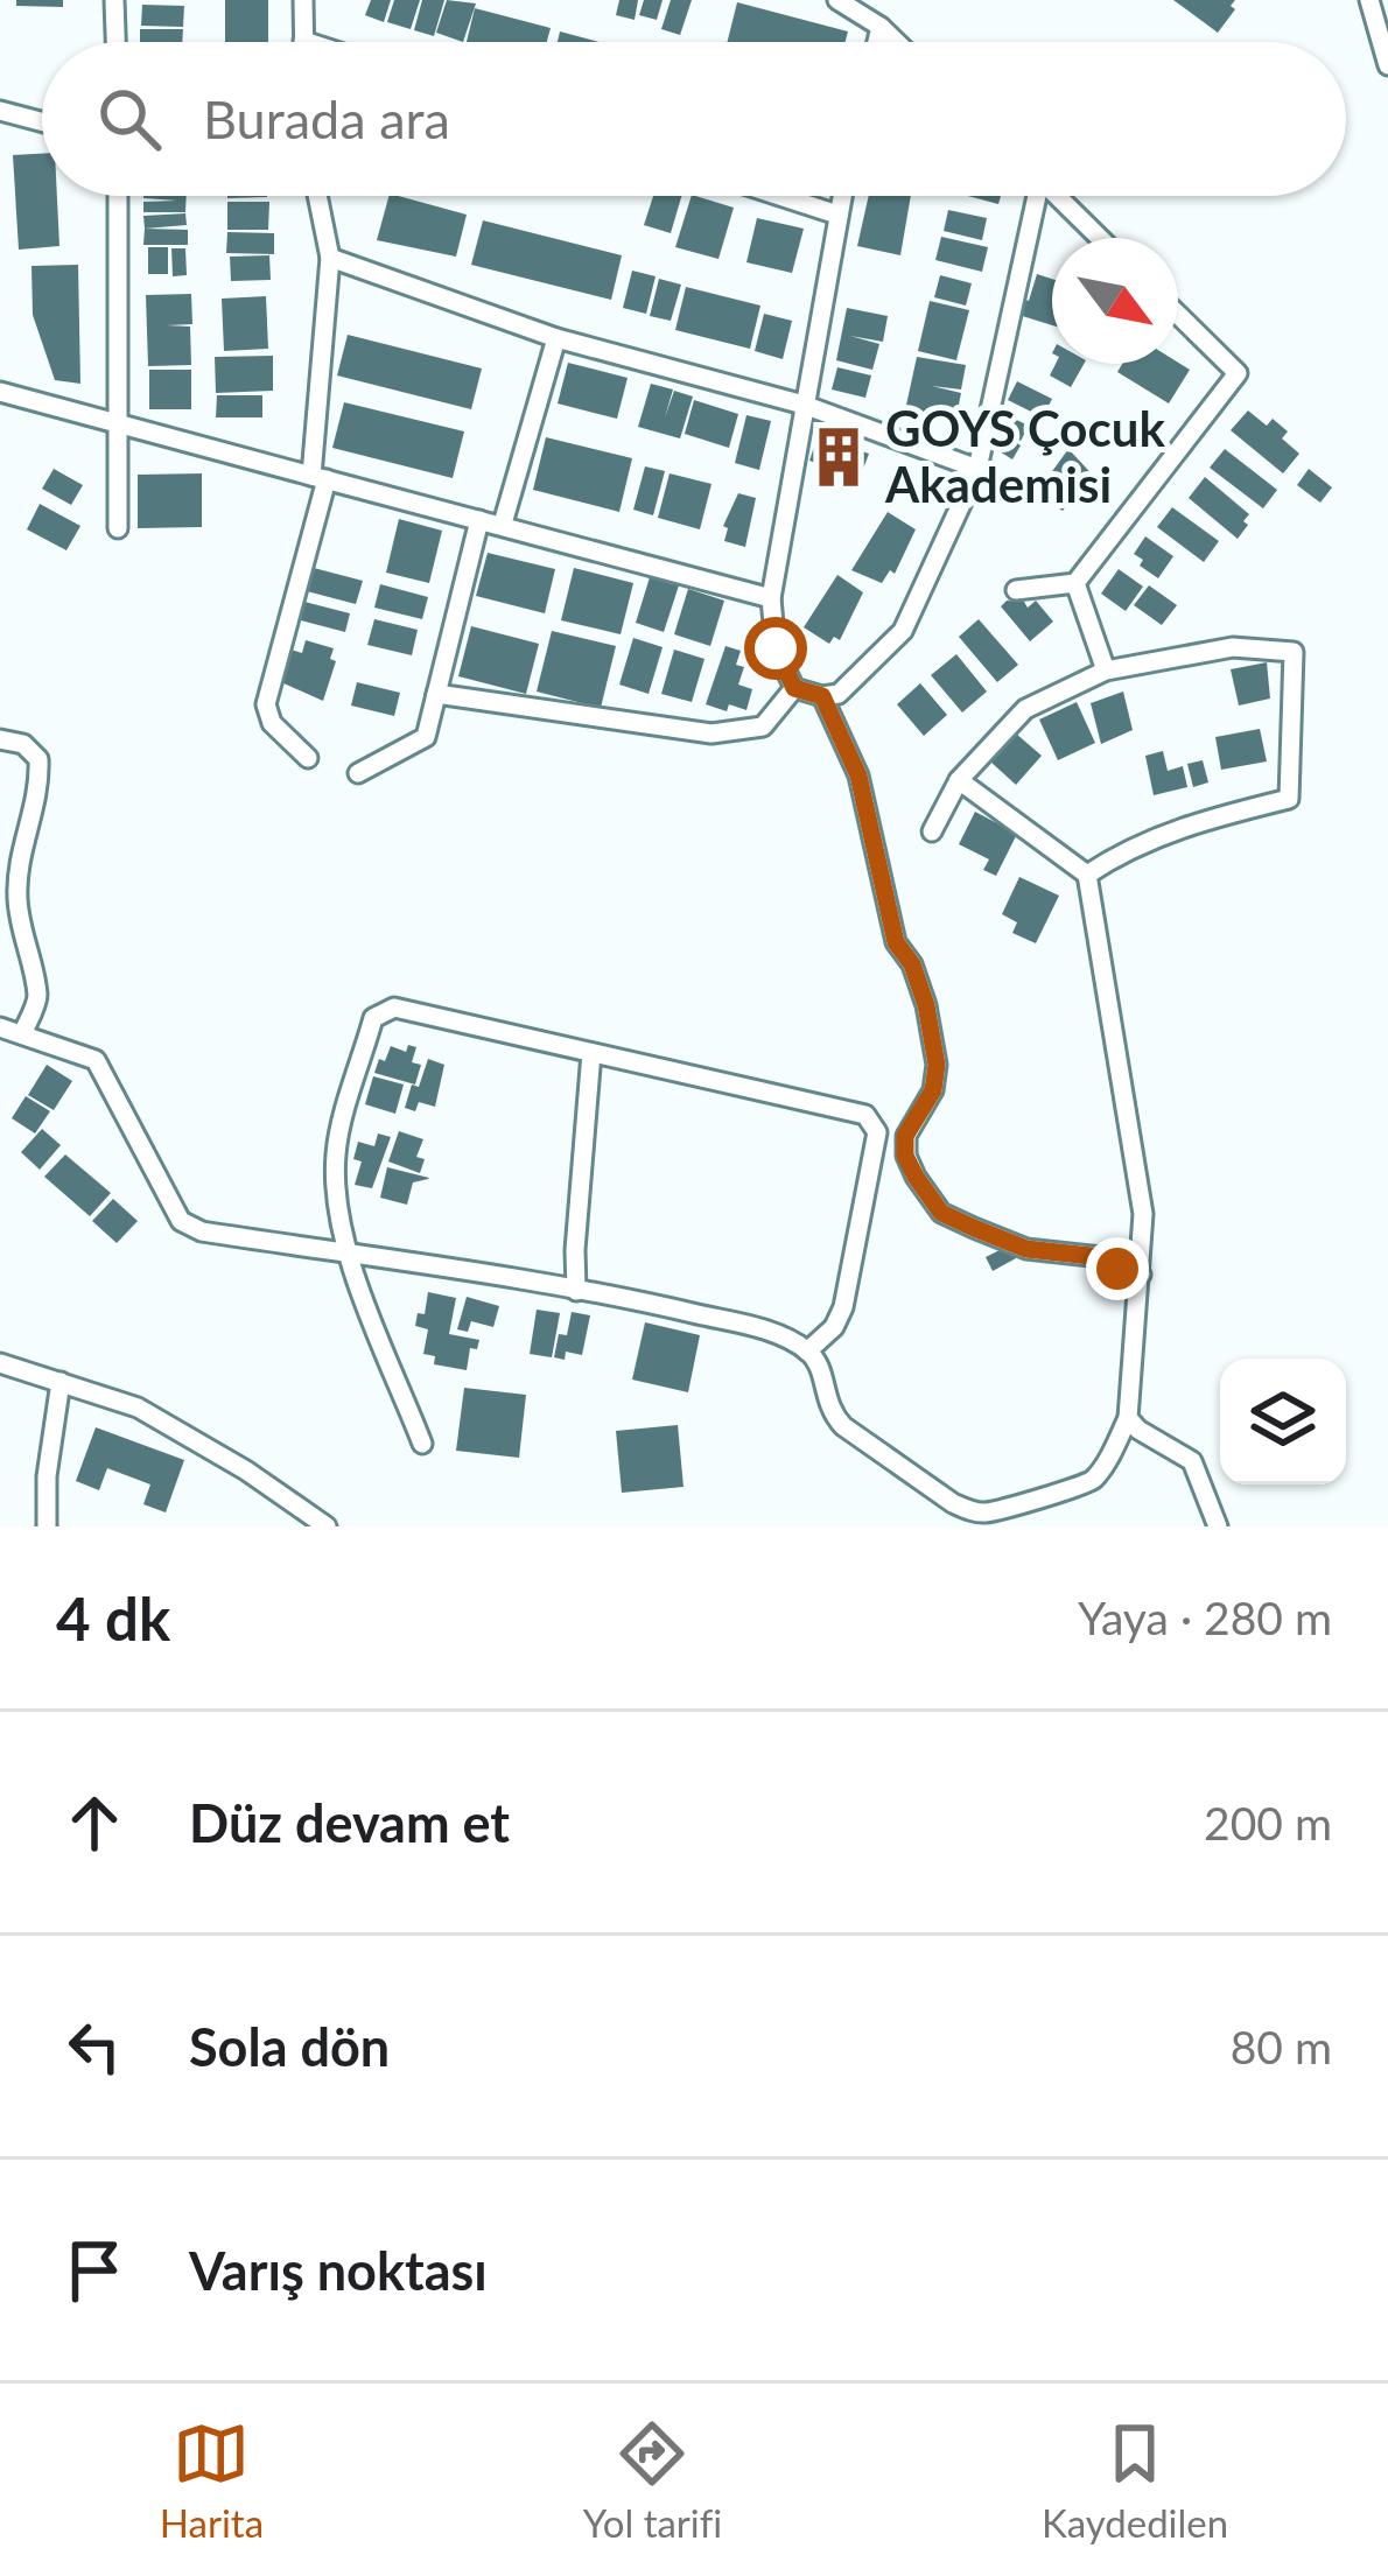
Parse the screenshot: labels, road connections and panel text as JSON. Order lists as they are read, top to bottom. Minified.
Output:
{"places":{"building":["GOYS Çocuk Akademisi"]},"north":"bottom right","page":{"search":"Burada ara","heading":["4 dk","Yaya · 280 m"],"list":[["Düz devam et","200 m"],["Sola dön","80 m"],"Varış noktası"],"nav":["Harita","Yol tarifi","Kaydedilen"]}}
